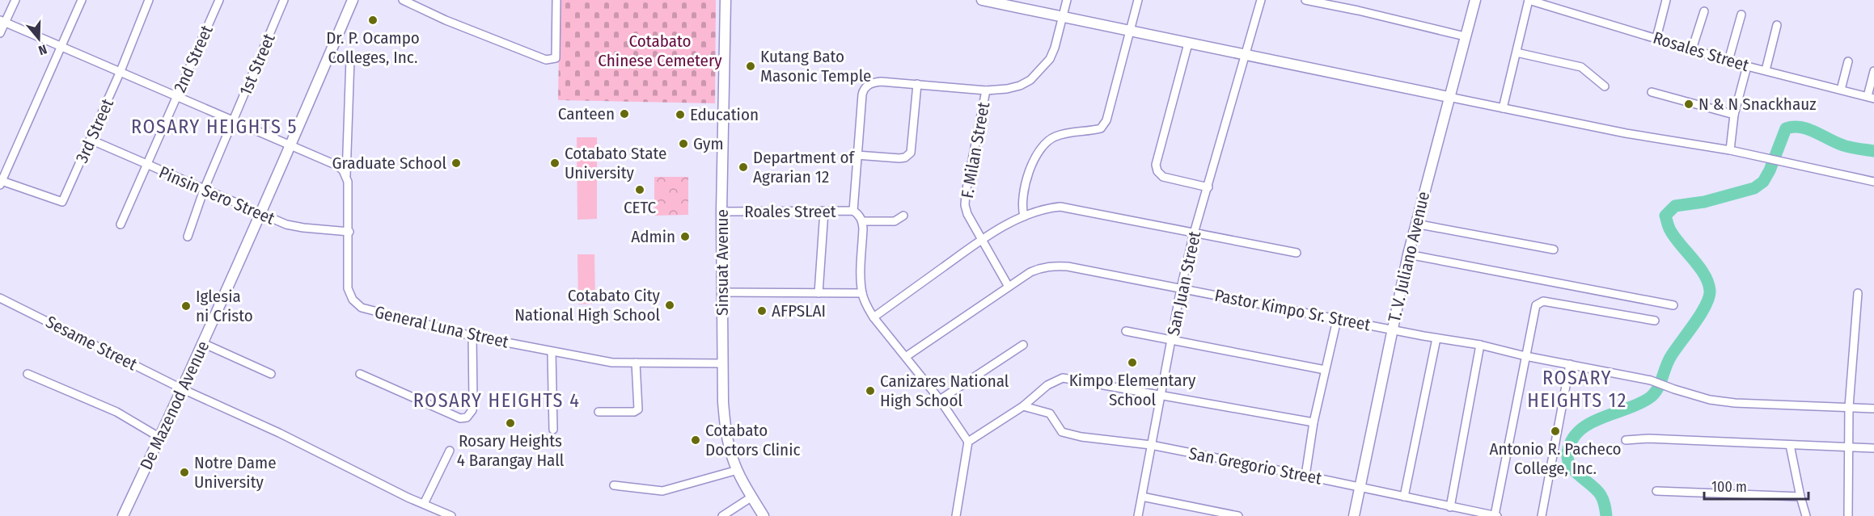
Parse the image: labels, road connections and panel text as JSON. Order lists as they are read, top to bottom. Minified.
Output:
{"streets":{"main road":["T. V. Juliano Avenue","Sinsuat Avenue","De Mazenod Avenue"],"street":["Rosales Street","2nd Street","1st Street","3rd Street","F. Milan Street","Pinsin Sero Street","Roales Street","San Juan Street","Pastor Kimpo Sr. Street","General Luna Street","Sesame Street","San Gregorio Street"]},"crossings":[["2nd Street","Pinsin Sero Street"],["1st Street","Pinsin Sero Street"],["3rd Street","Pinsin Sero Street"],["F. Milan Street","Pastor Kimpo Sr. Street"],["Pinsin Sero Street","General Luna Street"],["Pinsin Sero Street","De Mazenod Avenue"],["Roales Street","Sinsuat Avenue"],["T. V. Juliano Avenue","Pastor Kimpo Sr. Street"],["T. V. Juliano Avenue","San Gregorio Street"],["Sinsuat Avenue","General Luna Street"],["San Juan Street","Pastor Kimpo Sr. Street"],["San Juan Street","San Gregorio Street"],["Sesame Street","De Mazenod Avenue"]],"districts":["ROSARY HEIGHTS 5","ROSARY HEIGHTS 12","ROSARY HEIGHTS 4"],"parks":["Cotabato Chinese Cemetery"],"places":["Dr. P. Ocampo Colleges, Inc.","Kutang Bato Masonic Temple","N & N Snackhauz","Canteen","Education","Gym","Graduate School","Cotabato State University","Department of Agrarian 12","CETC","Admin","Cotabato City National High School","Iglesia ni Cristo","AFPSLAI","Kimpo Elementary School","Canizares National High School","Rosary Heights 4 Barangay Hall","Antonio R. Pacheco College, Inc.","Cotabato Doctors Clinic","Notre Dame University"],"scale_bar":"100 m","north":"bottom"}
